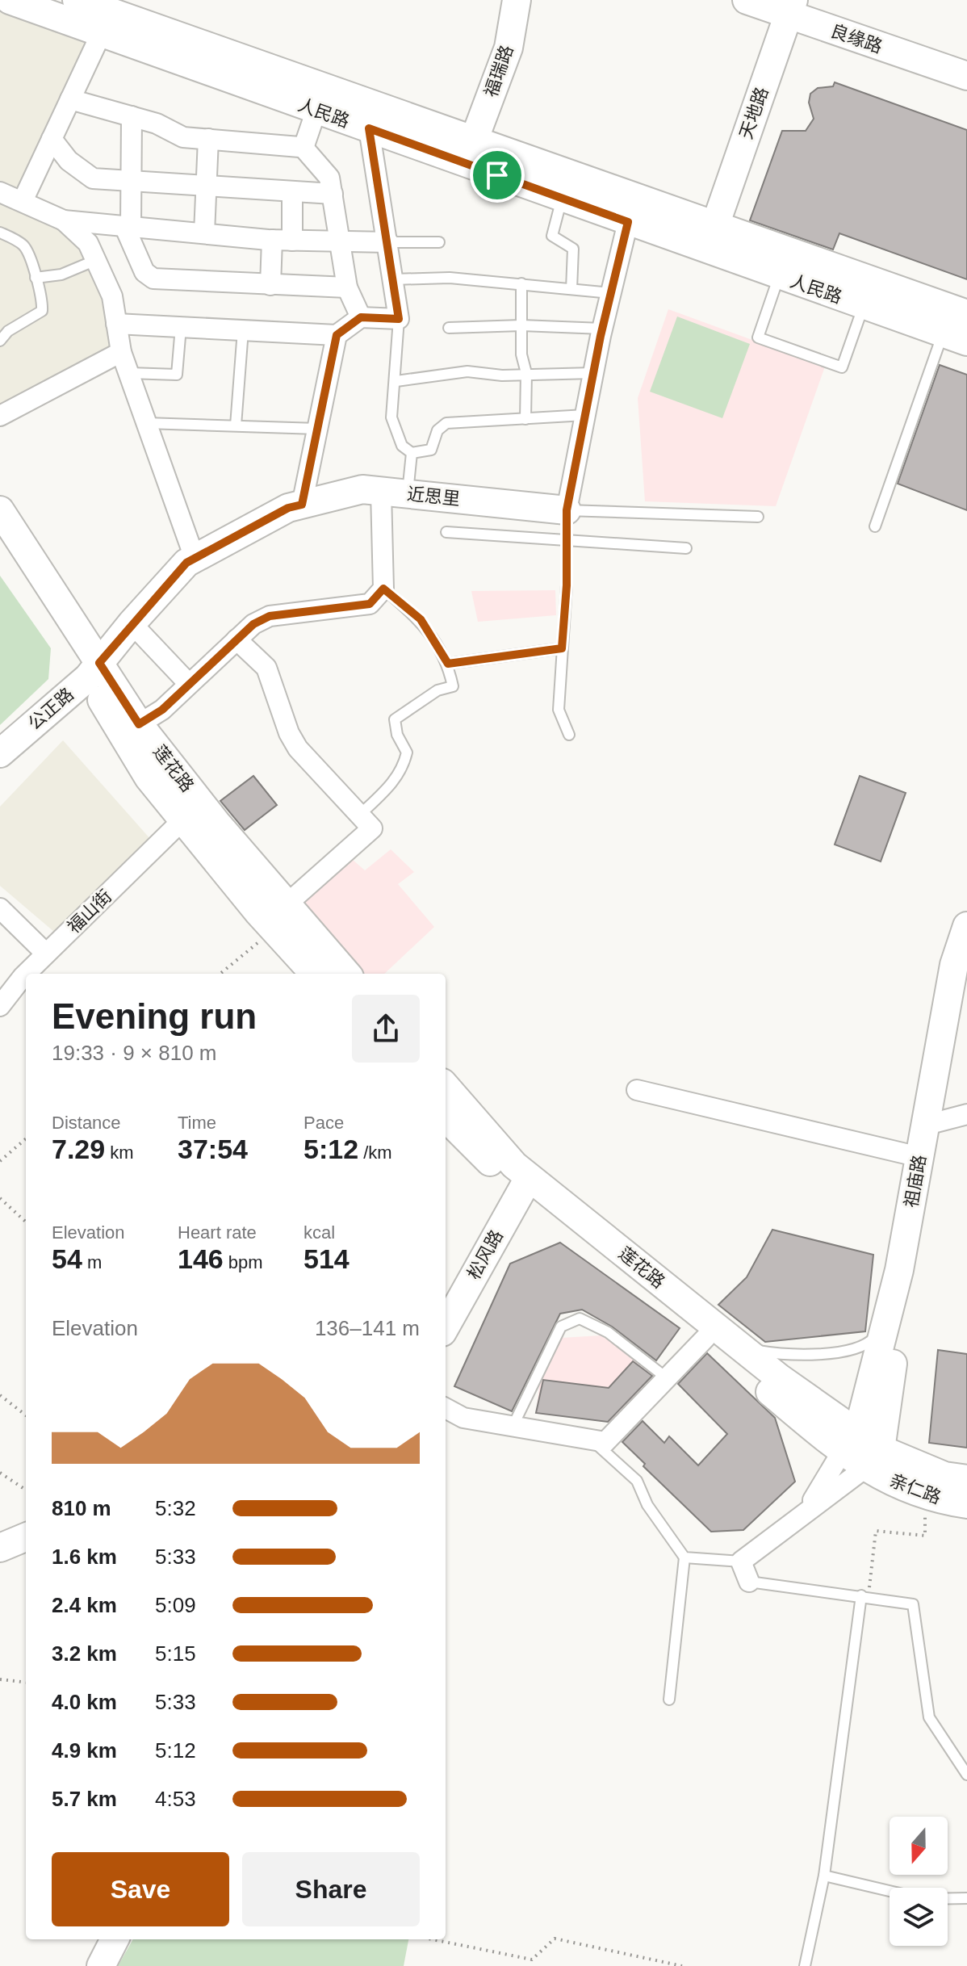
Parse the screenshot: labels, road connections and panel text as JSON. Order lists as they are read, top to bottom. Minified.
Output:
{"streets":{"main road":["良缘路","福瑞路","人民路","天地路","近思里","公正路","莲花路","祖庙路","松风路","亲仁路"],"street":["福山街"]},"crossings":[["良缘路","天地路"],["福瑞路","人民路"],["人民路","天地路"],["近思里","公正路"],["公正路","莲花路"],["莲花路","福山街"],["莲花路","祖庙路"],["莲花路","松风路"],["祖庙路","亲仁路"]],"north":"bottom","page":{"heading":["Evening run","19:33 · 9 × 810 m"],"stats":[["Distance","7.29 km"],["Time","37:54"],["Pace","5:12 /km"],["Elevation","54 m"],["Heart rate","146 bpm"],["kcal","514"]],"chart":["Elevation","136–141 m"],"list":[{"name":"810 m","note":"5:32"},{"name":"1.6 km","note":"5:33"},{"name":"2.4 km","note":"5:09"},{"name":"3.2 km","note":"5:15"},{"name":"4.0 km","note":"5:33"},{"name":"4.9 km","note":"5:12"},{"name":"5.7 km","note":"4:53"}],"buttons":["Save","Share"]}}
